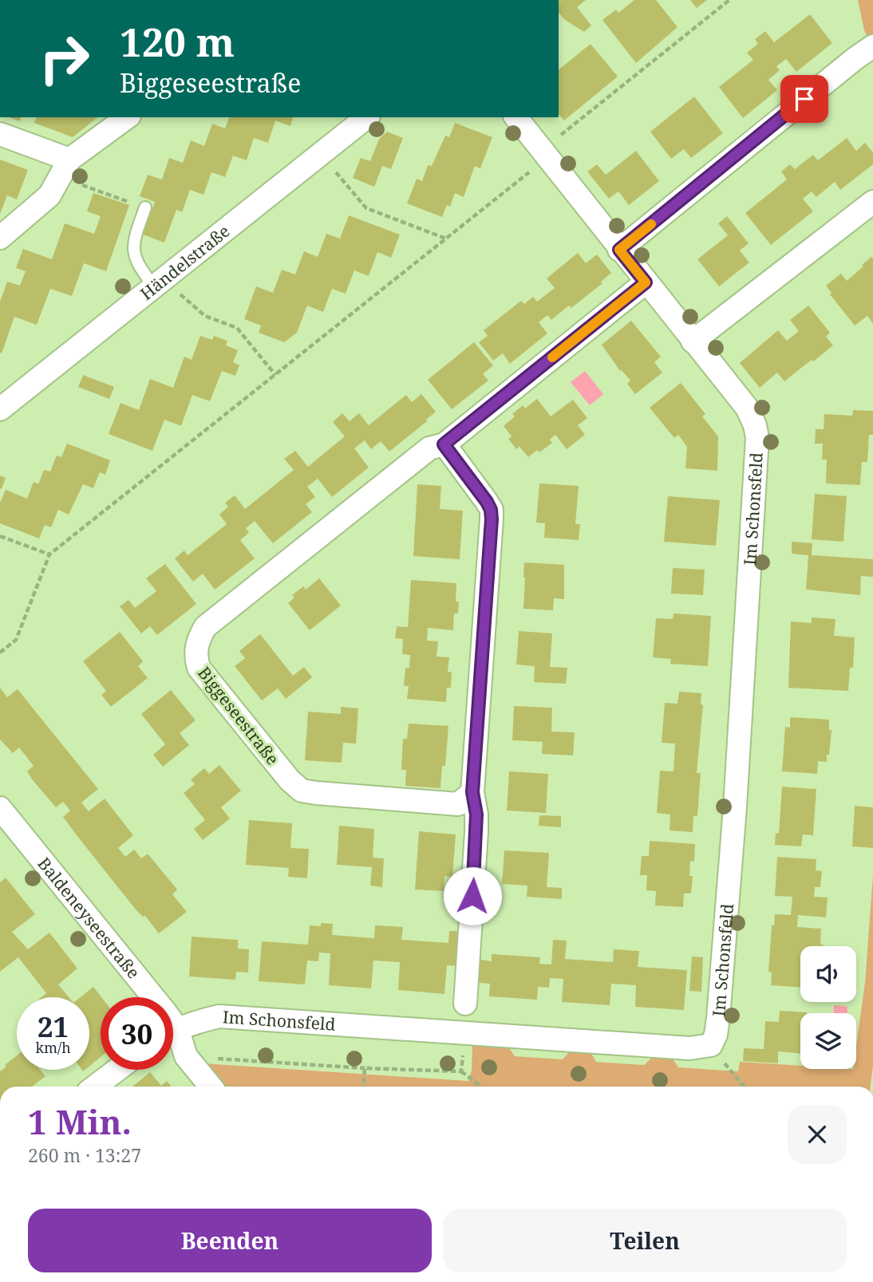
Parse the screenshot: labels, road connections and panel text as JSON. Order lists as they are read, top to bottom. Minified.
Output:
{"streets":{"street":["Händelstraße","Im Schonsfeld","Biggeseestraße","Baldeneyseestraße"]},"crossings":[["Im Schonsfeld","Biggeseestraße"]],"page":{"turn":["120 m","Biggeseestraße"],"speed":"21 km/h","limit":"30","heading":["1 Min.","260 m · 13:27"],"buttons":["Beenden","Teilen"]}}
